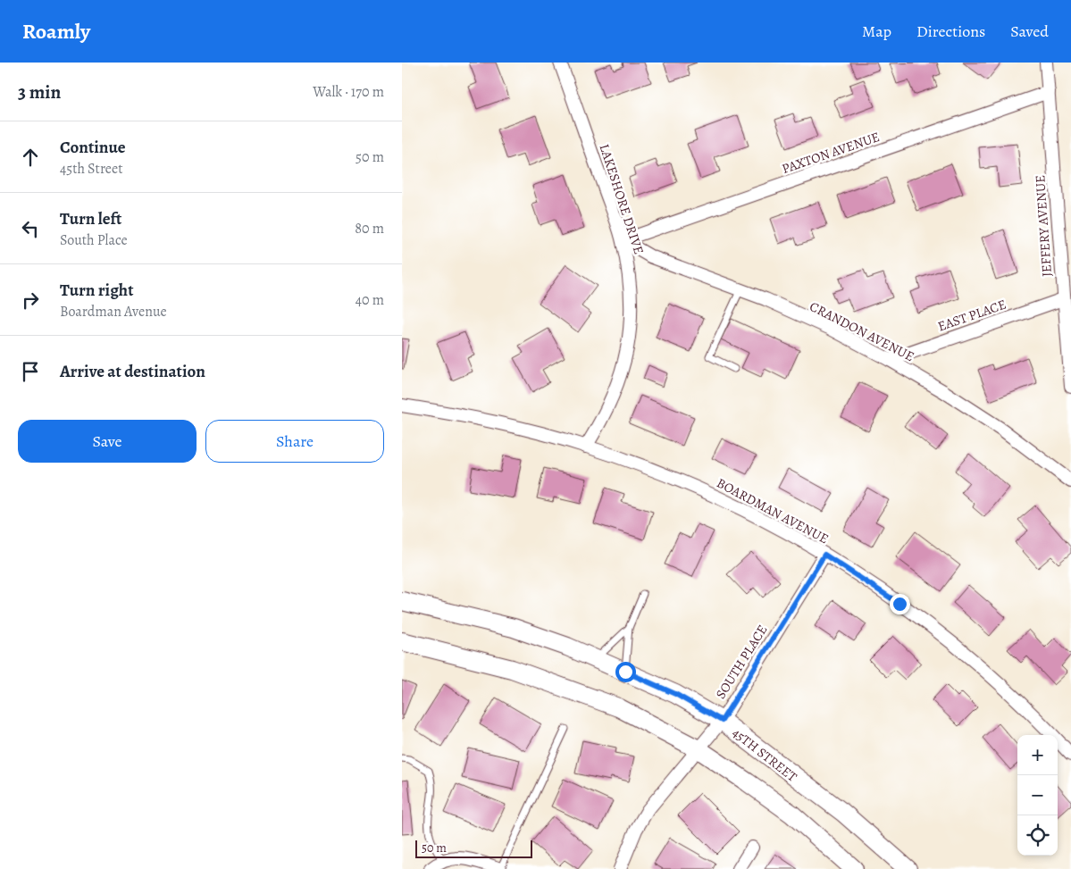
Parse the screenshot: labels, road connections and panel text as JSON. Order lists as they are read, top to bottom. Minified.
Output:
{"streets":{"main road":["45TH STREET"],"street":["PAXTON AVENUE","LAKESHORE DRIVE","JEFFERY AVENUE","EAST PLACE","CRANDON AVENUE","BOARDMAN AVENUE","SOUTH PLACE"]},"crossings":[["PAXTON AVENUE","LAKESHORE DRIVE"],["PAXTON AVENUE","JEFFERY AVENUE"],["PAXTON AVENUE","CRANDON AVENUE"],["LAKESHORE DRIVE","CRANDON AVENUE"],["LAKESHORE DRIVE","BOARDMAN AVENUE"],["JEFFERY AVENUE","EAST PLACE"],["EAST PLACE","CRANDON AVENUE"],["BOARDMAN AVENUE","SOUTH PLACE"],["SOUTH PLACE","45TH STREET"]],"scale_bar":"50 m","page":{"header":"Roamly","nav":["Map","Directions","Saved"],"heading":["3 min","Walk · 170 m"],"list":[["Continue","45th Street","50 m"],["Turn left","South Place","80 m"],["Turn right","Boardman Avenue","40 m"],"Arrive at destination"],"buttons":["Save","Share"],"map_buttons":["+","−"],"scale":"50 m"}}
